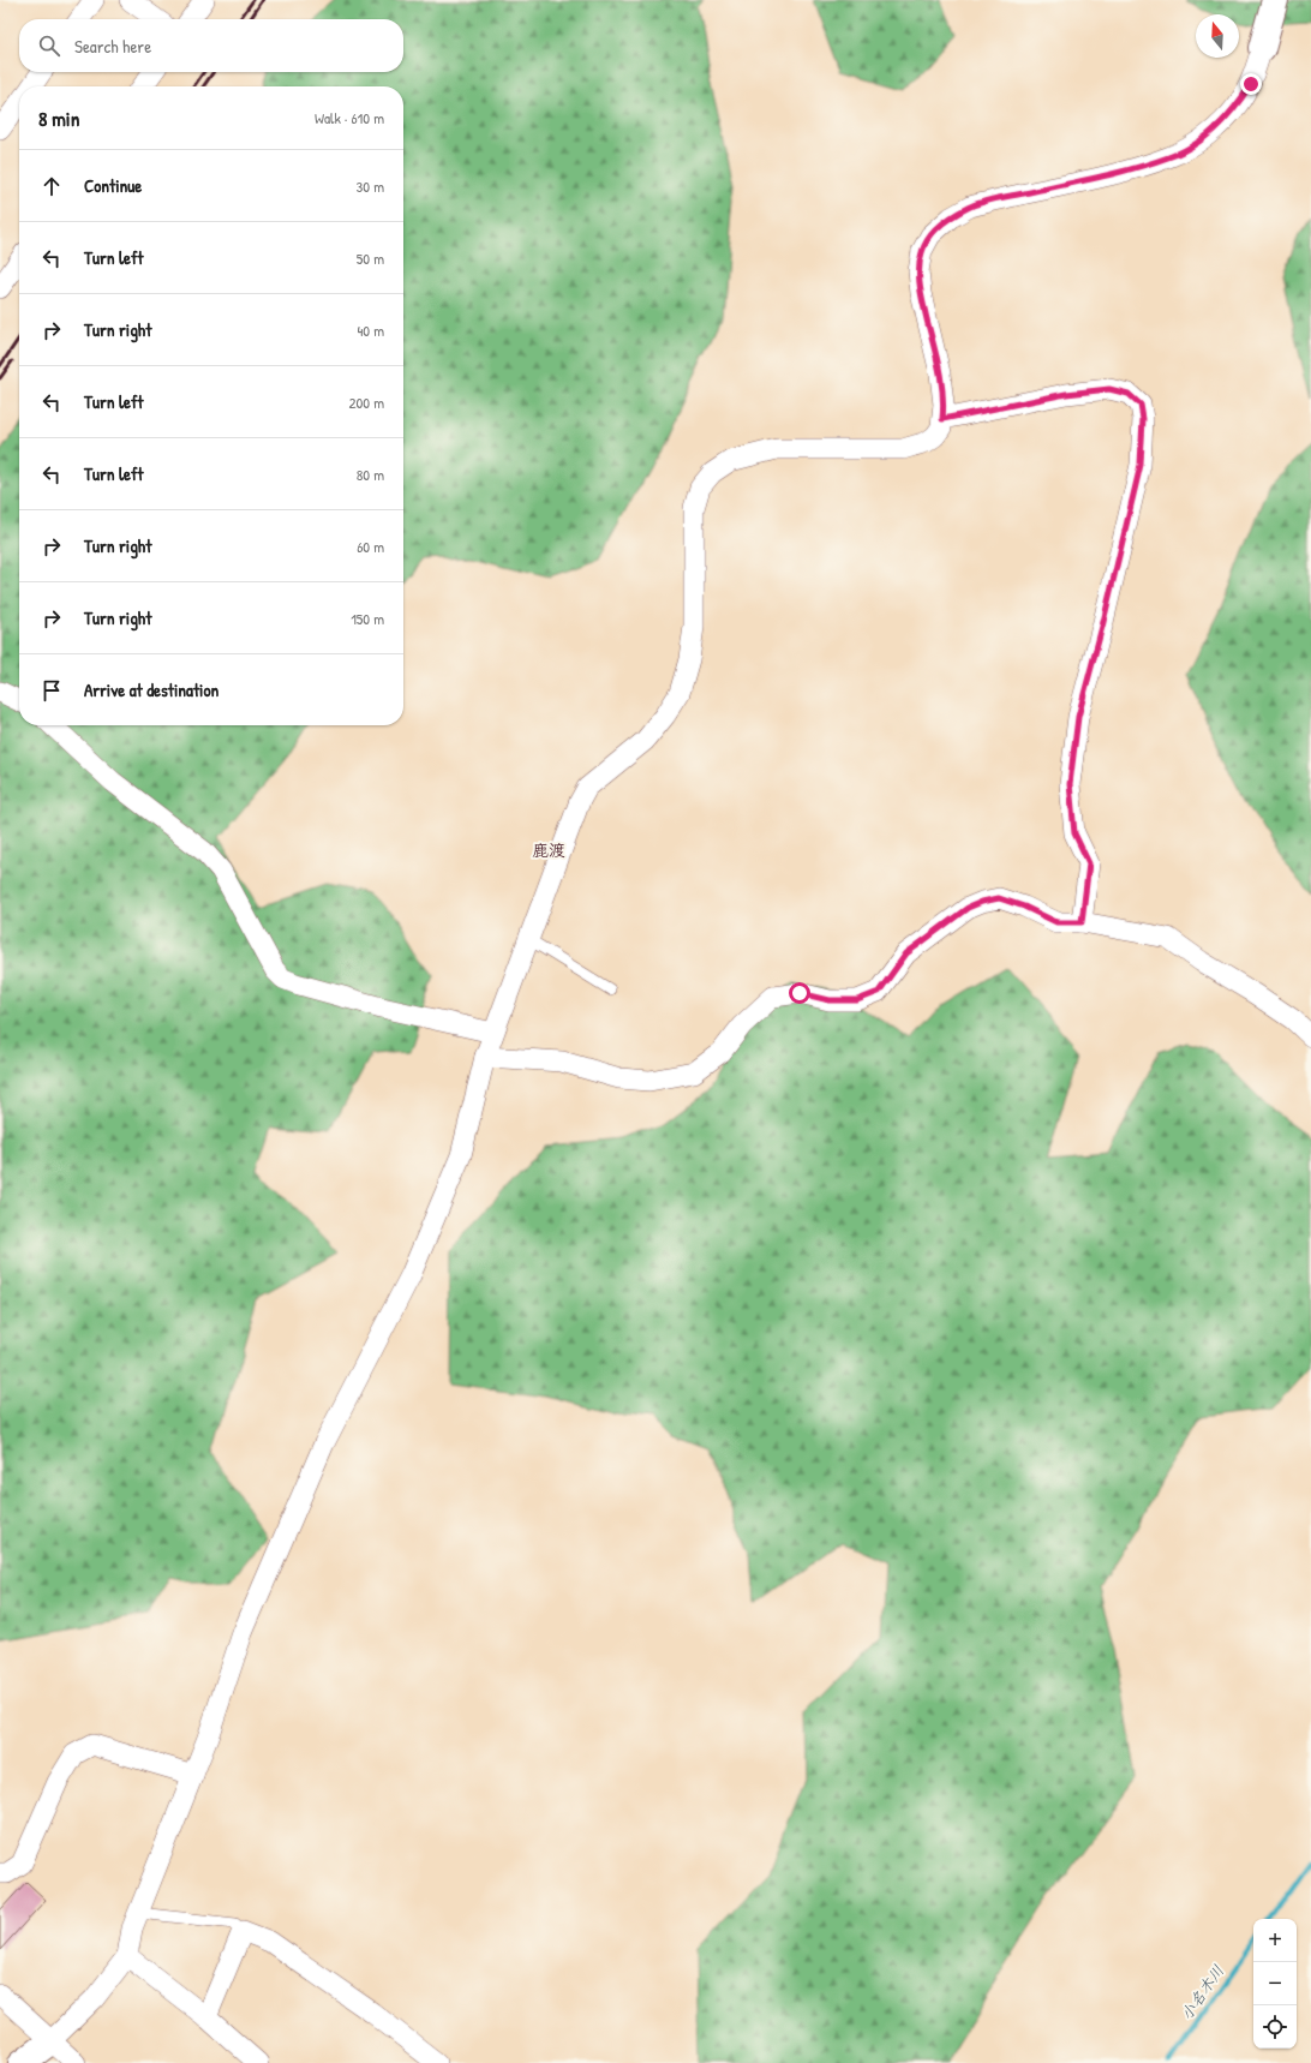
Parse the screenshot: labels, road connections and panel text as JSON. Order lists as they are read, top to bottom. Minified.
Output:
{"districts":["鹿渡"],"water":["小名木川"],"north":"top","page":{"search":"Search here","heading":["8 min","Walk · 610 m"],"list":[["Continue","30 m"],["Turn left","50 m"],["Turn right","40 m"],["Turn left","200 m"],["Turn left","80 m"],["Turn right","60 m"],["Turn right","150 m"],"Arrive at destination"],"map_buttons":["+","−"]}}
